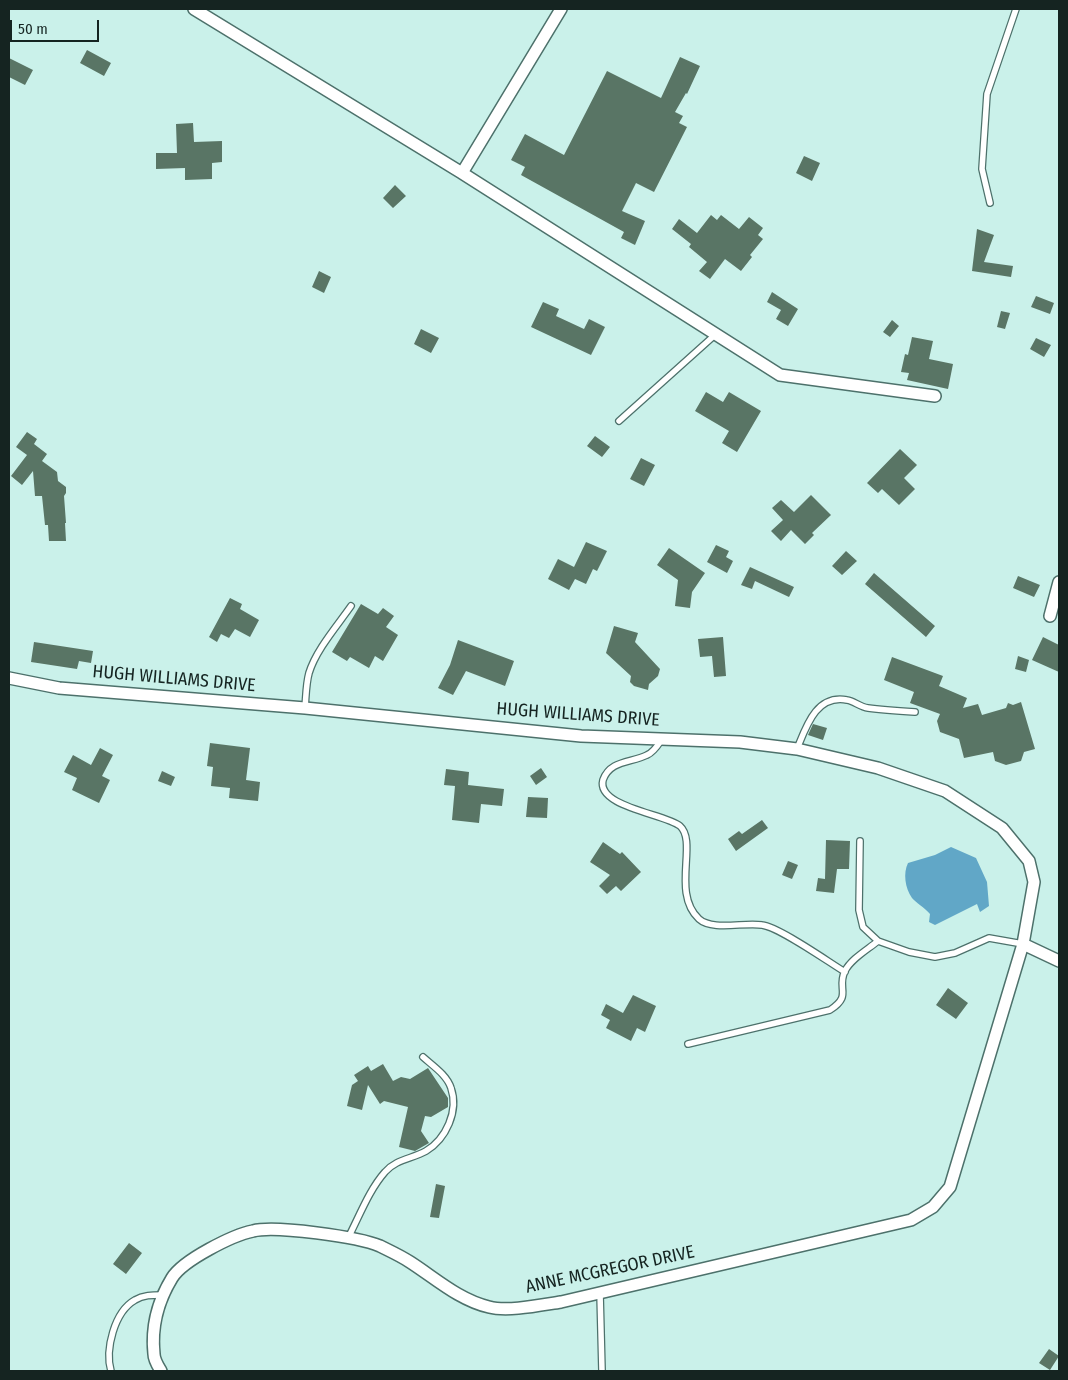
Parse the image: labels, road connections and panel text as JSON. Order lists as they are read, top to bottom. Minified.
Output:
{"streets":{"street":["HUGH WILLIAMS DRIVE","ANNE MCGREGOR DRIVE"]},"crossings":[["HUGH WILLIAMS DRIVE","ANNE MCGREGOR DRIVE"]],"scale_bar":"50 m"}
